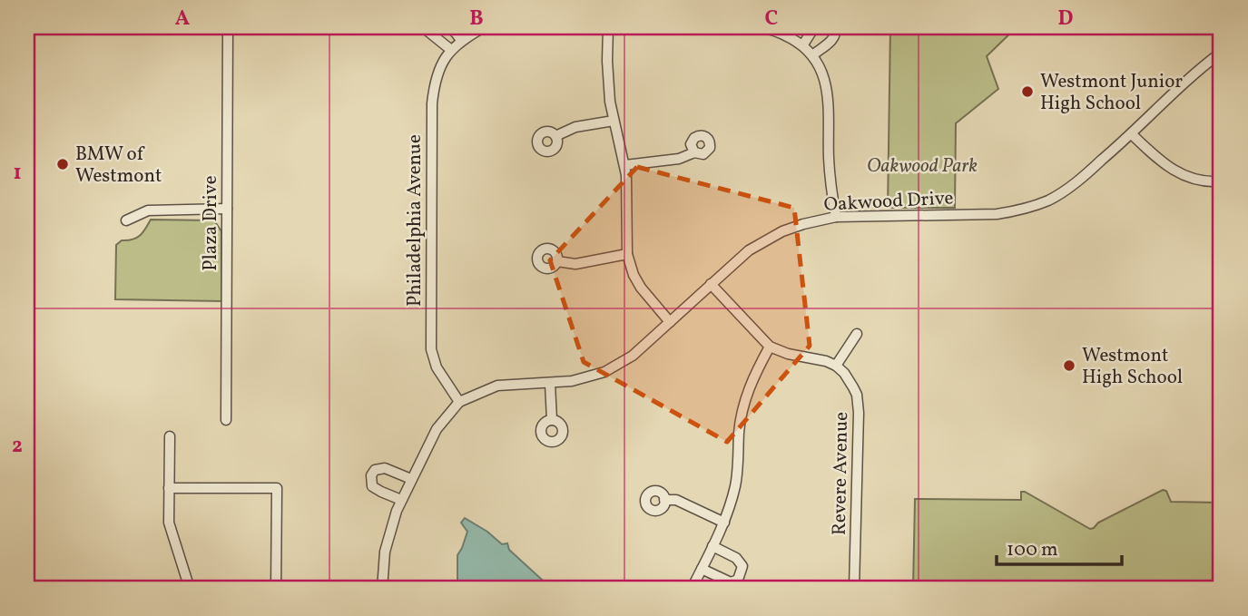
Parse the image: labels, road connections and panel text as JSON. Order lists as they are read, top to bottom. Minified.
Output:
{"streets":{"street":["Oakwood Drive","Philadelphia Avenue","Plaza Drive","Revere Avenue"]},"crossings":[["Oakwood Drive","Philadelphia Avenue"]],"parks":["Oakwood Park"],"places":["Westmont Junior High School","BMW of Westmont","Westmont High School"],"scale_bar":"100 m","grid":{"columns":["A","B","C","D"],"rows":["1","2"]}}
